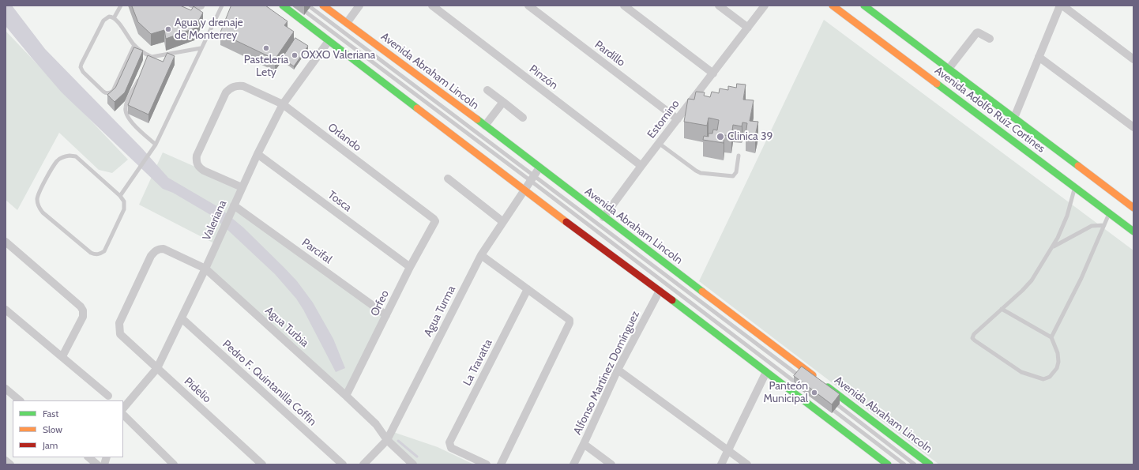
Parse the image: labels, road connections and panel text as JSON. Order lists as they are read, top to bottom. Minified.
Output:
{"streets":{"main road":["Avenida Abraham Lincoln","Avenida Adolfo Ruíz Cortines"],"street":["Pardillo","Pinzón","Estornino","Orlando","Tosca","Valeriana","Parcifal","Orfeo","Agua Turma","Agua Turbia","La Travatta","Alfonso Martínez Domínguez","Pedro F. Quintanilla Coffin","Pidelio"]},"crossings":[["Pardillo","Estornino"],["Avenida Abraham Lincoln","Estornino"],["Avenida Abraham Lincoln","Agua Turma"],["Pinzón","Estornino"],["Orlando","Valeriana"],["Orlando","Orfeo"],["Tosca","Valeriana"],["Tosca","Orfeo"],["Valeriana","Parcifal"],["Valeriana","Agua Turbia"],["Valeriana","Pedro F. Quintanilla Coffin"],["Valeriana","Pidelio"],["Parcifal","Orfeo"],["Orfeo","Agua Turbia"],["Agua Turma","Agua Turbia"],["Agua Turbia","Pidelio"]],"places":["Agua y drenaje de Monterrey","Pastelería Lety","OXXO Valeriana","Clinica 39","Panteón Municipal"],"legend":["Fast","Slow","Jam"]}
